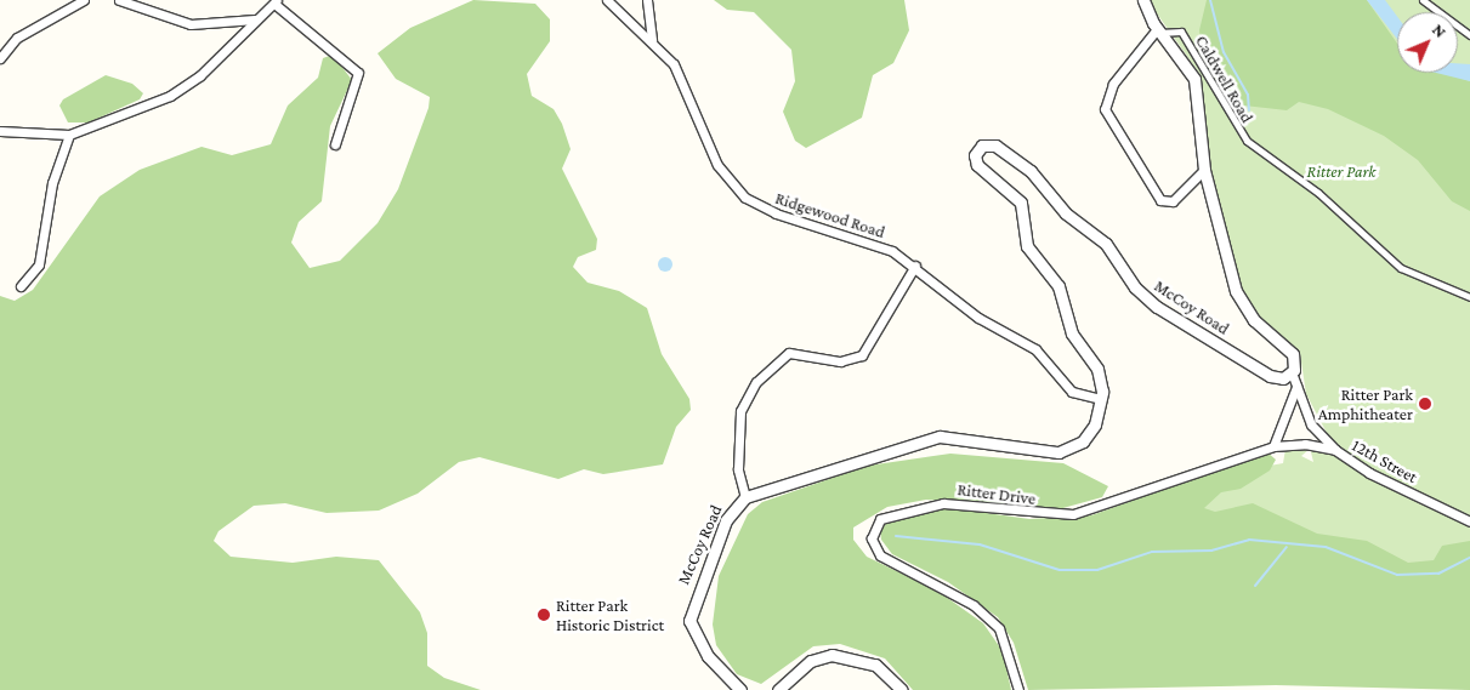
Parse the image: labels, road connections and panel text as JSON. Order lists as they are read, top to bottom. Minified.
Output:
{"streets":{"street":["Caldwell Road","Ridgewood Road","McCoy Road","12th Street","Ritter Drive"]},"crossings":[["Caldwell Road","McCoy Road"],["Ridgewood Road","McCoy Road"],["McCoy Road","12th Street"],["12th Street","Ritter Drive"]],"parks":["Ritter Park"],"places":["Ritter Park Amphitheater","Ritter Park Historic District"],"north":"top right"}
